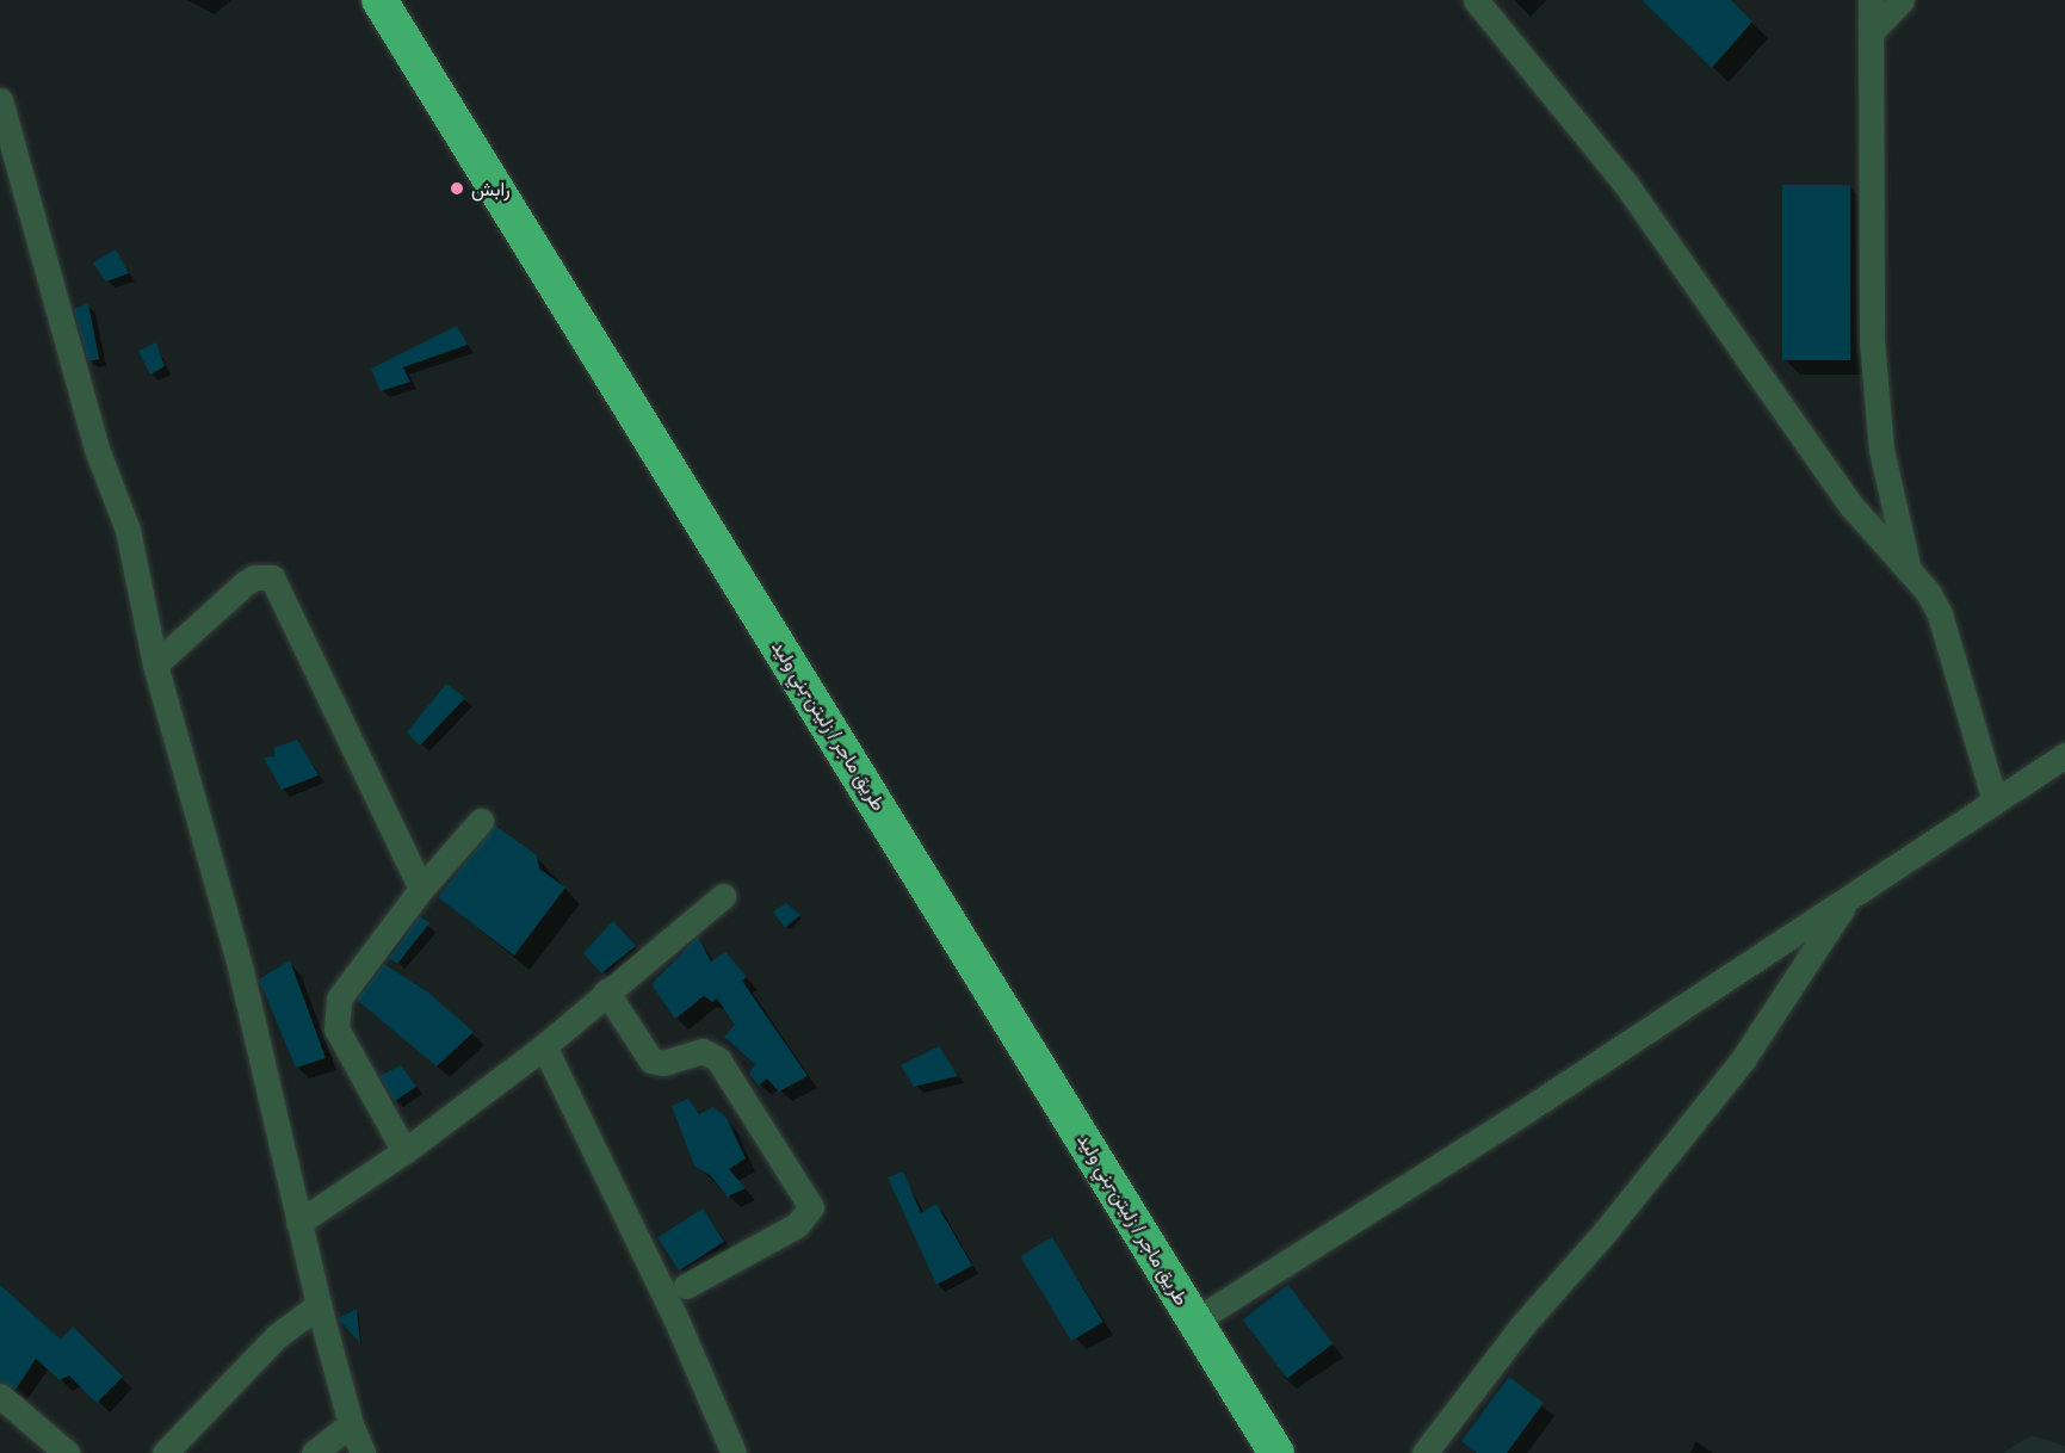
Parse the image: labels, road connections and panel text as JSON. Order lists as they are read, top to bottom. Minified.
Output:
{"streets":{"highway":["طريق ماجر / زليتن-بني وليد"]},"places":["رابش"]}
